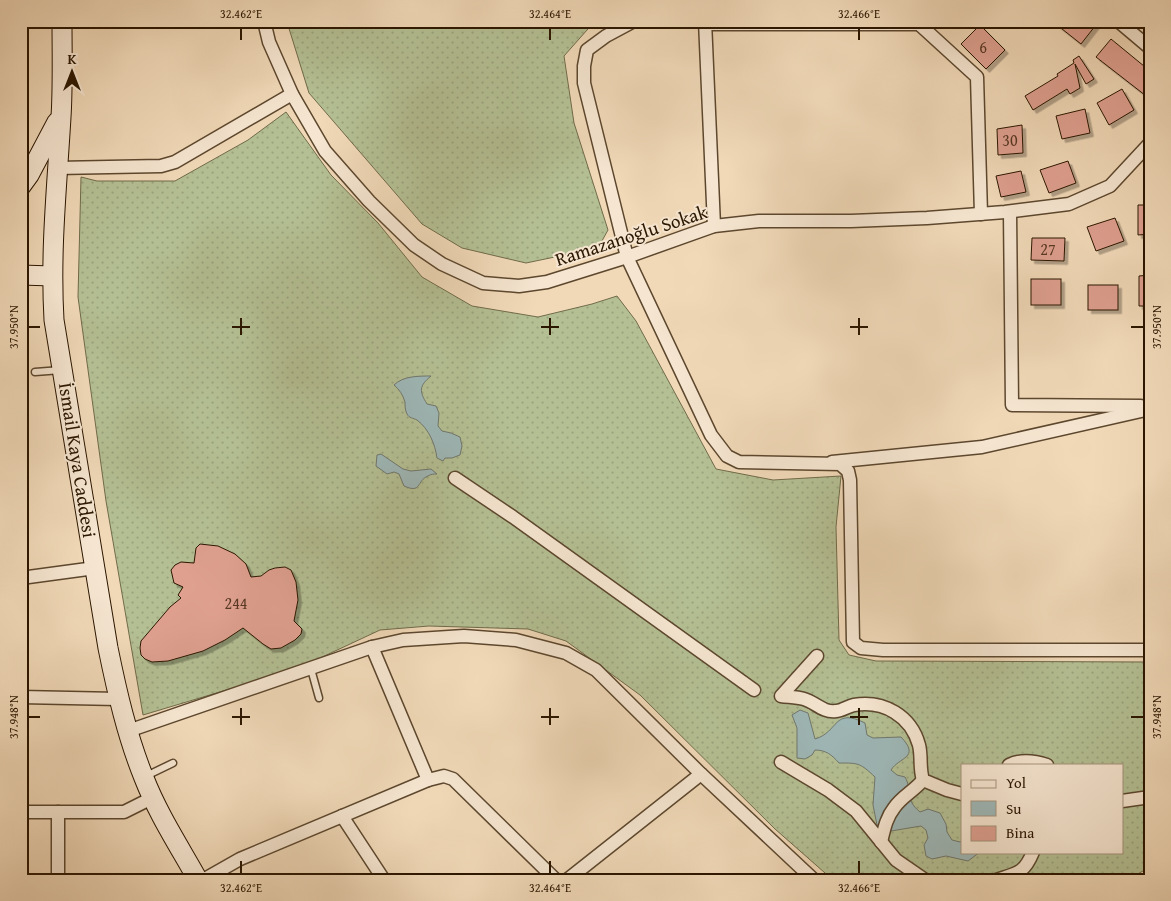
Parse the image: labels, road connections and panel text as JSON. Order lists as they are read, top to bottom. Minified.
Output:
{"streets":{"street":["Ramazanoğlu Sokak","İsmail Kaya Caddesi"]},"house_numbers":["6","30","27","244"],"legend":["Yol","Su","Bina"],"north":"top","coordinates":["32.462°E","32.464°E","32.466°E","37.950°N","37.948°N"]}
